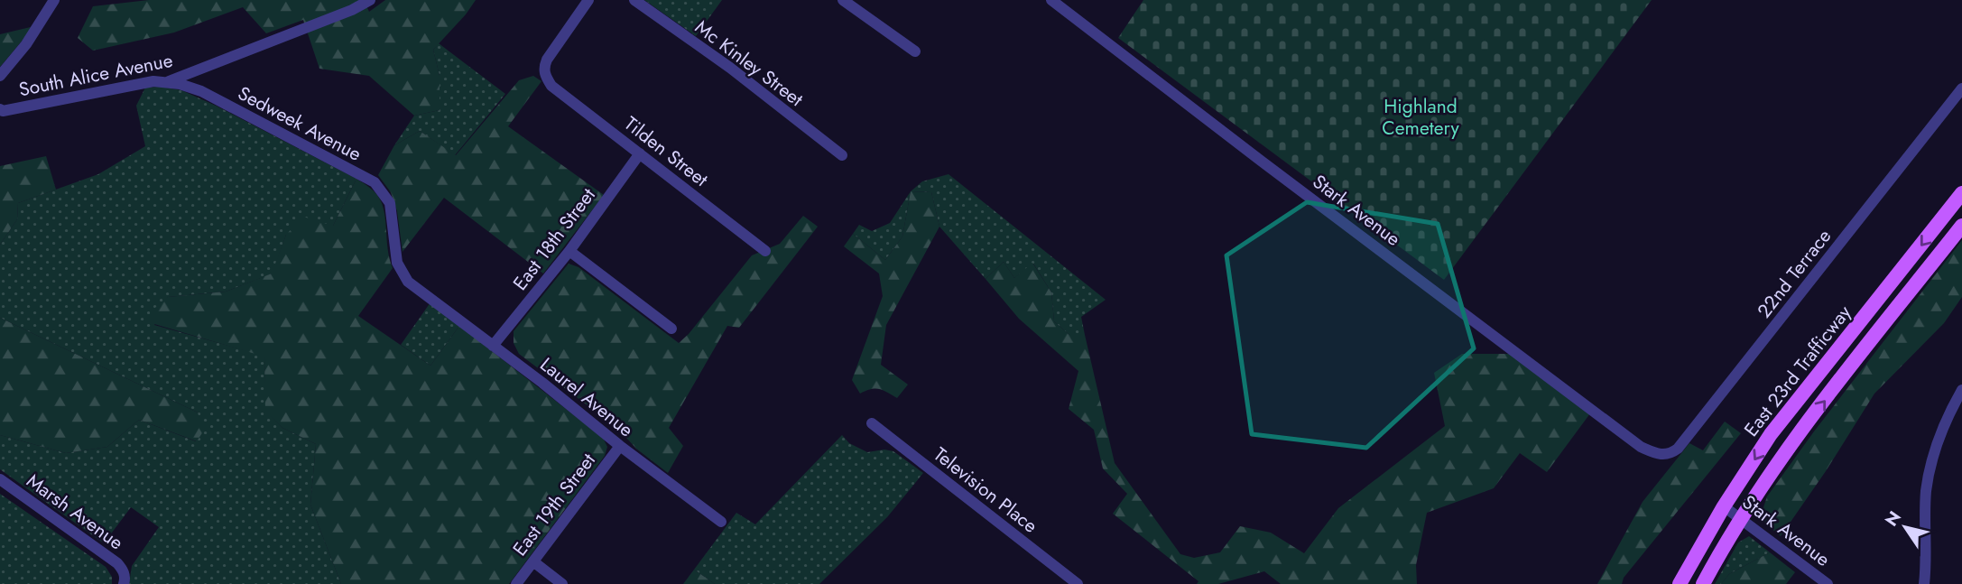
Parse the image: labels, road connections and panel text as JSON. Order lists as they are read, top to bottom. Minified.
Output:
{"streets":{"main road":["East 23rd Trafficway"],"street":["Mc Kinley Street","South Alice Avenue","Sedweek Avenue","Tilden Street","Stark Avenue","East 18th Street","22nd Terrace","Laurel Avenue","Television Place","East 19th Street","Marsh Avenue"]},"crossings":[["South Alice Avenue","Sedweek Avenue"],["Sedweek Avenue","East 18th Street"],["Sedweek Avenue","Laurel Avenue"],["Tilden Street","East 18th Street"],["Stark Avenue","22nd Terrace"],["Stark Avenue","East 23rd Trafficway"],["East 18th Street","Laurel Avenue"],["Laurel Avenue","East 19th Street"]],"parks":["Highland Cemetery"],"north":"top left"}
